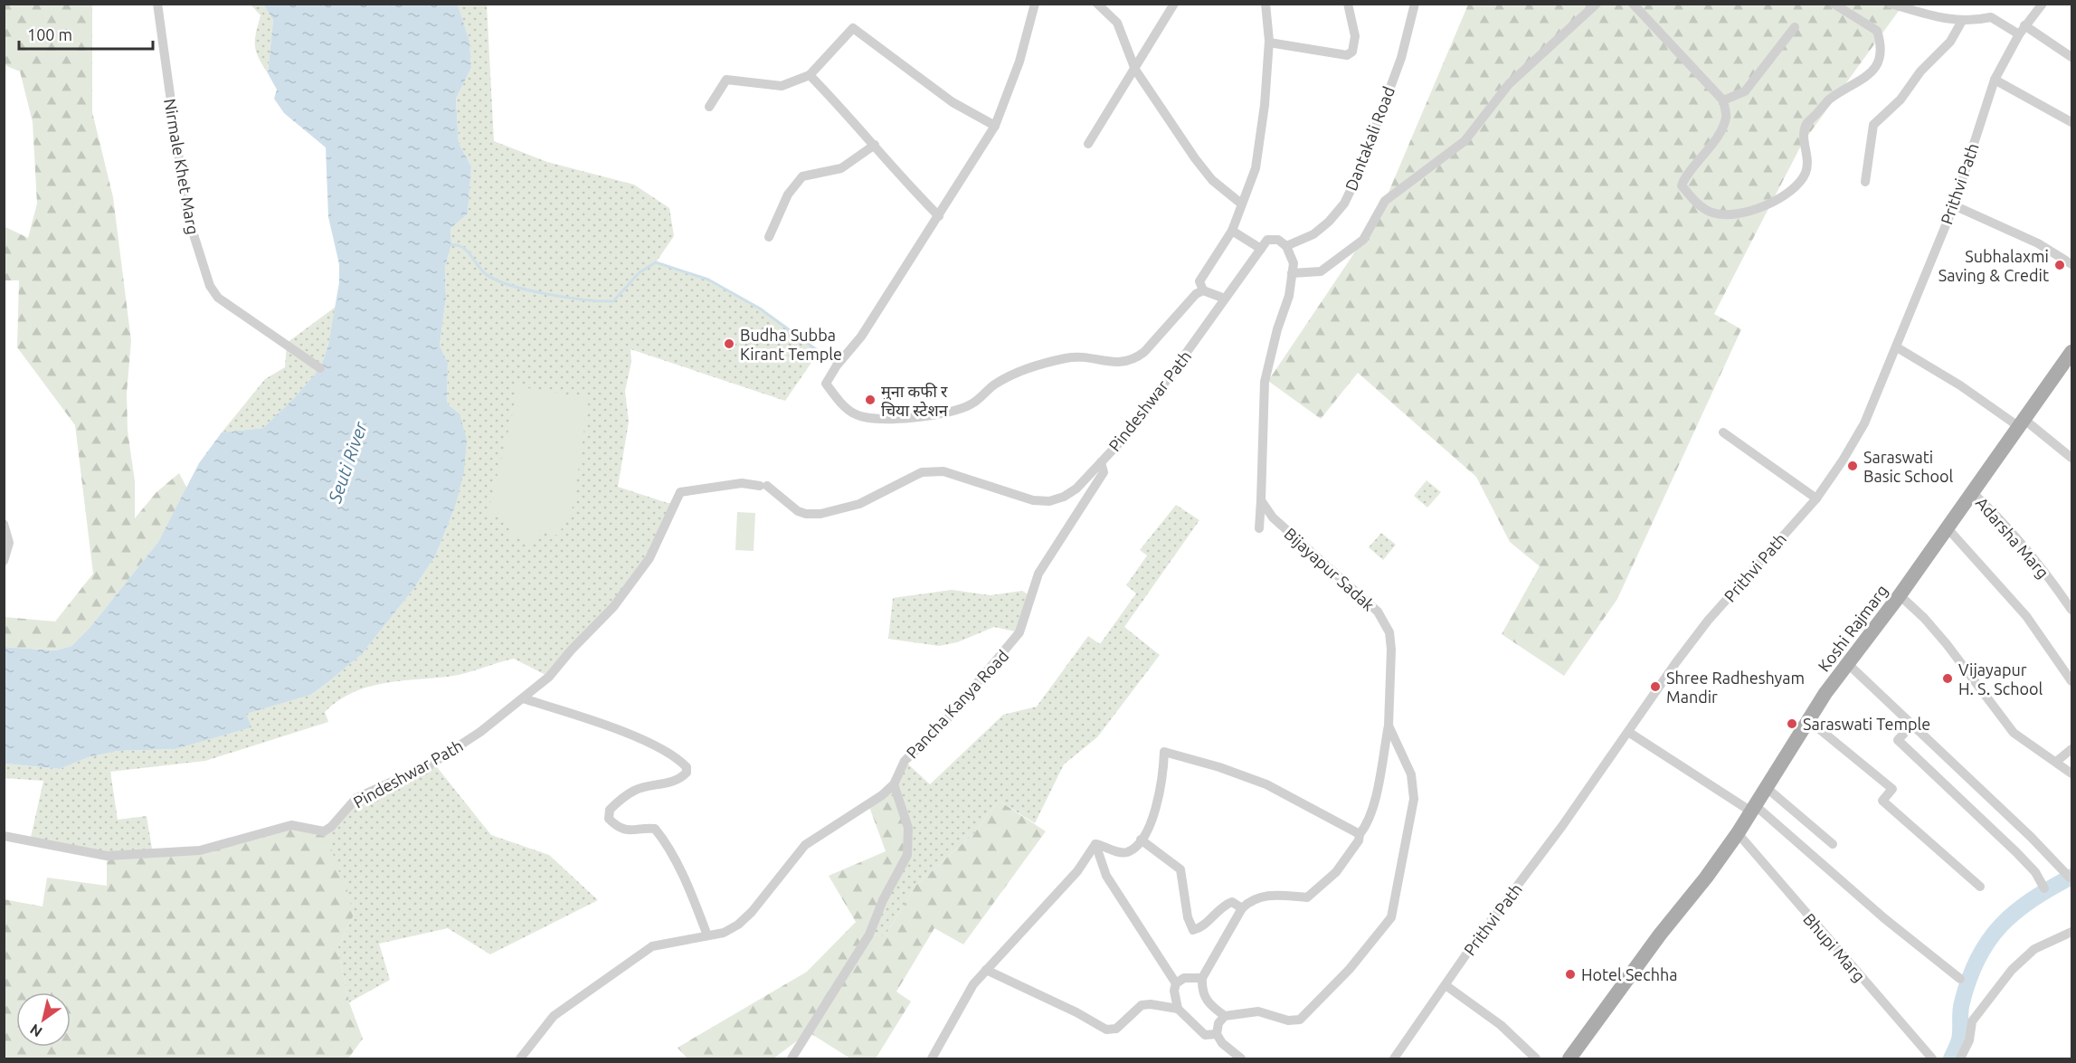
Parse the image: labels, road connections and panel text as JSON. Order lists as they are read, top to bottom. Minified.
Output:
{"streets":{"main road":["Koshi Rajmarg"],"street":["Dantakali Road","Nirmale Khet Marg","Prithvi Path","Pindeshwar Path","Adarsha Marg","Bijayapur Sadak","Pancha Kanya Road","Bhupi Marg"]},"crossings":[["Dantakali Road","Pindeshwar Path"],["Pindeshwar Path","Pancha Kanya Road"],["Adarsha Marg","Koshi Rajmarg"],["Koshi Rajmarg","Bhupi Marg"]],"water":["Seuti River"],"places":["Subhalaxmi Saving & Credit","Budha Subba Kirant Temple","मुना कफी र चिया स्टेशन","Saraswati Basic School","Vijayapur H. S. School","Shree Radheshyam Mandir","Saraswati Temple","Hotel Sechha"],"scale_bar":"100 m","north":"bottom left"}
